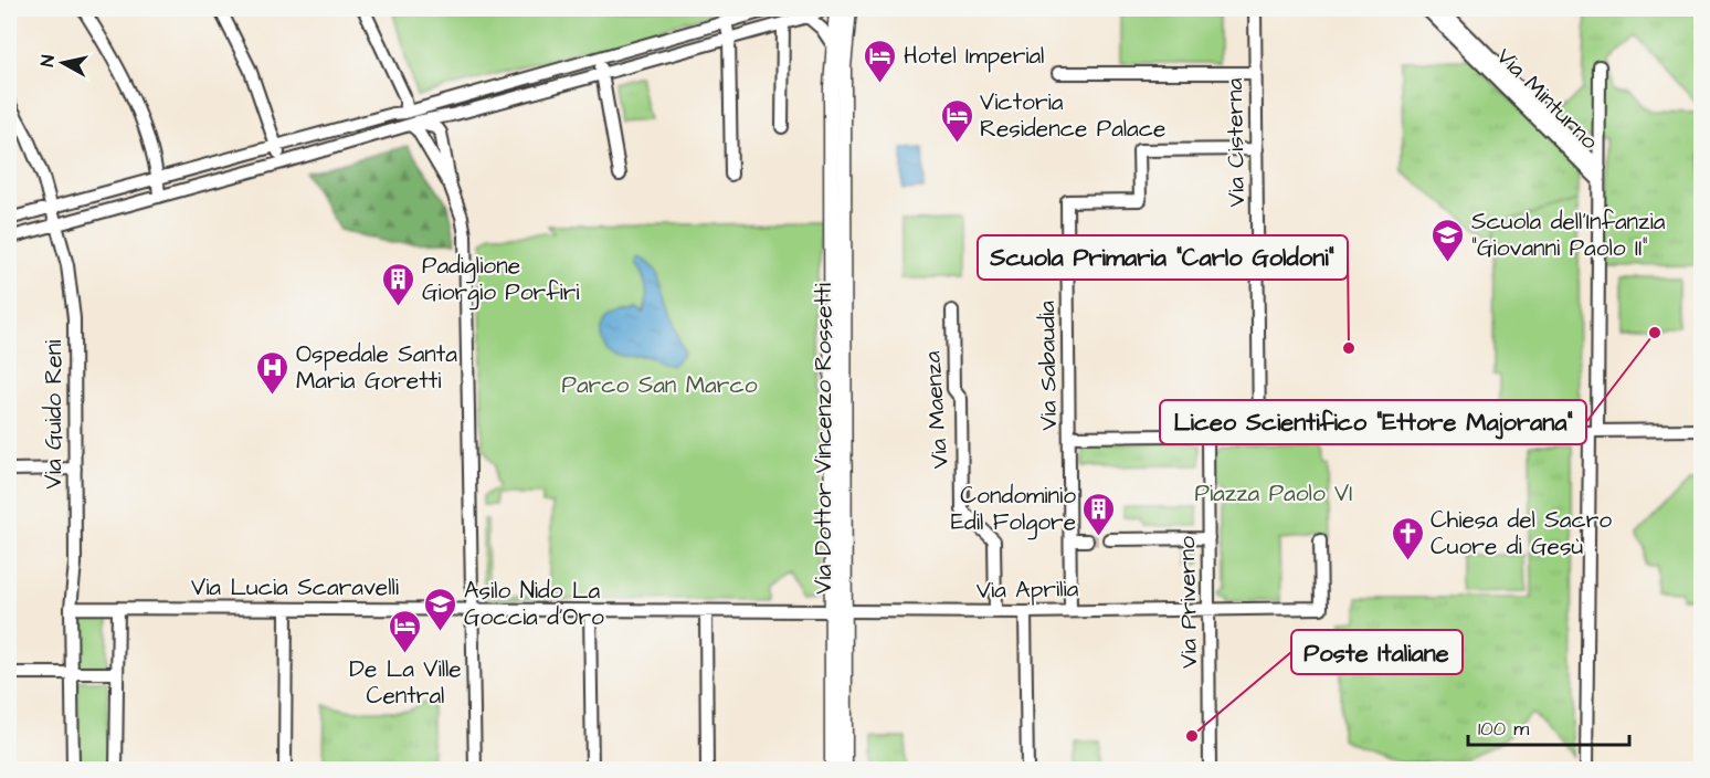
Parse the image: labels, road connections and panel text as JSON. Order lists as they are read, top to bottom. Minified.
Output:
{"streets":{"street":["Via Minturno","Via Cisterna","Via Sabaudia","Via Maenza","Via Guido Reni","Via Dottor Vincenzo Rossetti","Via Lucia Scaravelli","Via Aprilia","Via Priverno"]},"crossings":[["Via Cisterna","Via Sabaudia"],["Via Sabaudia","Via Aprilia"],["Via Maenza","Via Aprilia"],["Via Guido Reni","Via Lucia Scaravelli"],["Via Dottor Vincenzo Rossetti","Via Aprilia"],["Via Lucia Scaravelli","Via Aprilia"],["Via Aprilia","Via Priverno"]],"parks":["Parco San Marco","Piazza Paolo VI"],"places":{"hotel":["Hotel Imperial","Victoria Residence Palace","De La Ville Central"],"school or university":["Scuola dell'Infanzia \"Giovanni Paolo II\"","Asilo Nido La Goccia d'Oro"],"building":["Padiglione Giorgio Porfiri","Condominio Edil Folgore"],"other":["Liceo Scientifico \"Ettore Majorana\"","Scuola Primaria \"Carlo Goldoni\"","Poste Italiane"],"hospital":["Ospedale Santa Maria Goretti"],"church":["Chiesa del Sacro Cuore di Gesù"]},"scale_bar":"100 m","north":"left"}
